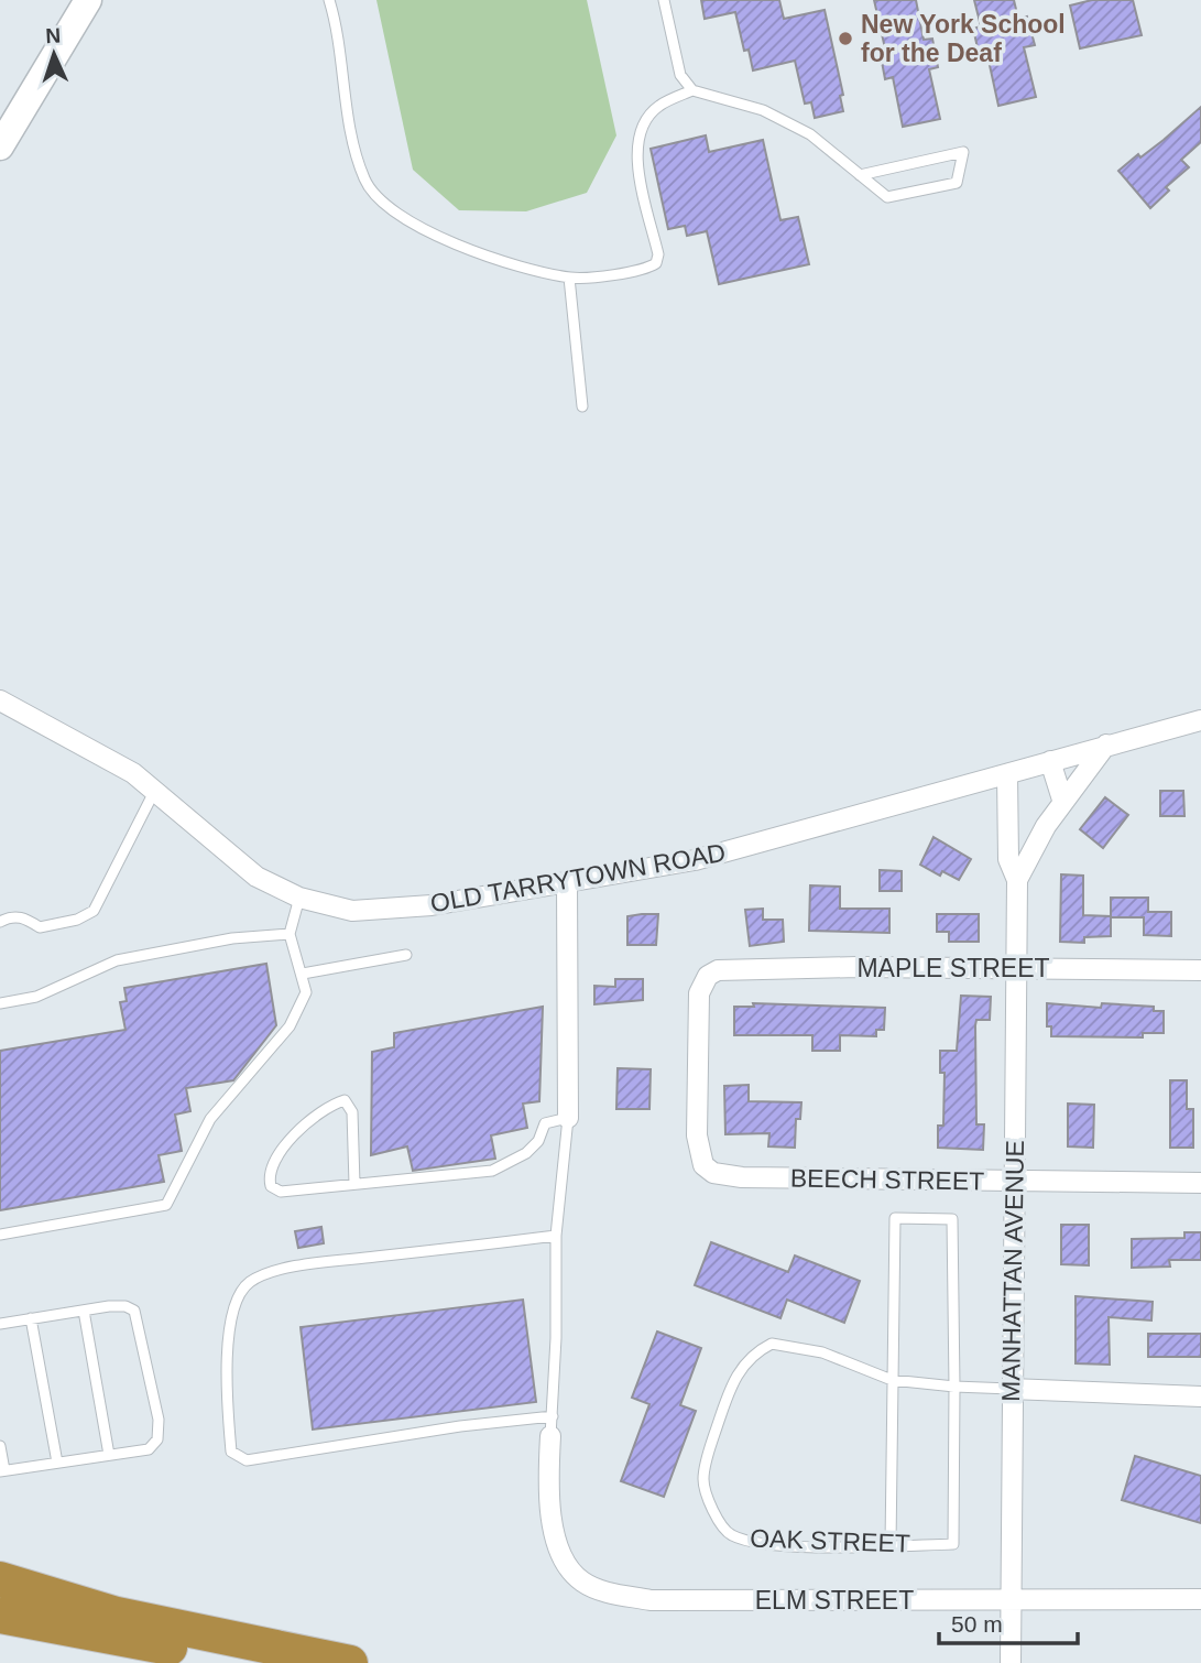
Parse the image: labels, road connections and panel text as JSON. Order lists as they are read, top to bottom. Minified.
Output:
{"streets":{"street":["OLD TARRYTOWN ROAD","MAPLE STREET","BEECH STREET","MANHATTAN AVENUE","OAK STREET","ELM STREET"]},"crossings":[["OLD TARRYTOWN ROAD","MANHATTAN AVENUE"],["MAPLE STREET","BEECH STREET"],["MAPLE STREET","MANHATTAN AVENUE"],["BEECH STREET","MANHATTAN AVENUE"],["MANHATTAN AVENUE","OAK STREET"],["MANHATTAN AVENUE","ELM STREET"]],"places":["New York School for the Deaf"],"scale_bar":"50 m","north":"top"}
